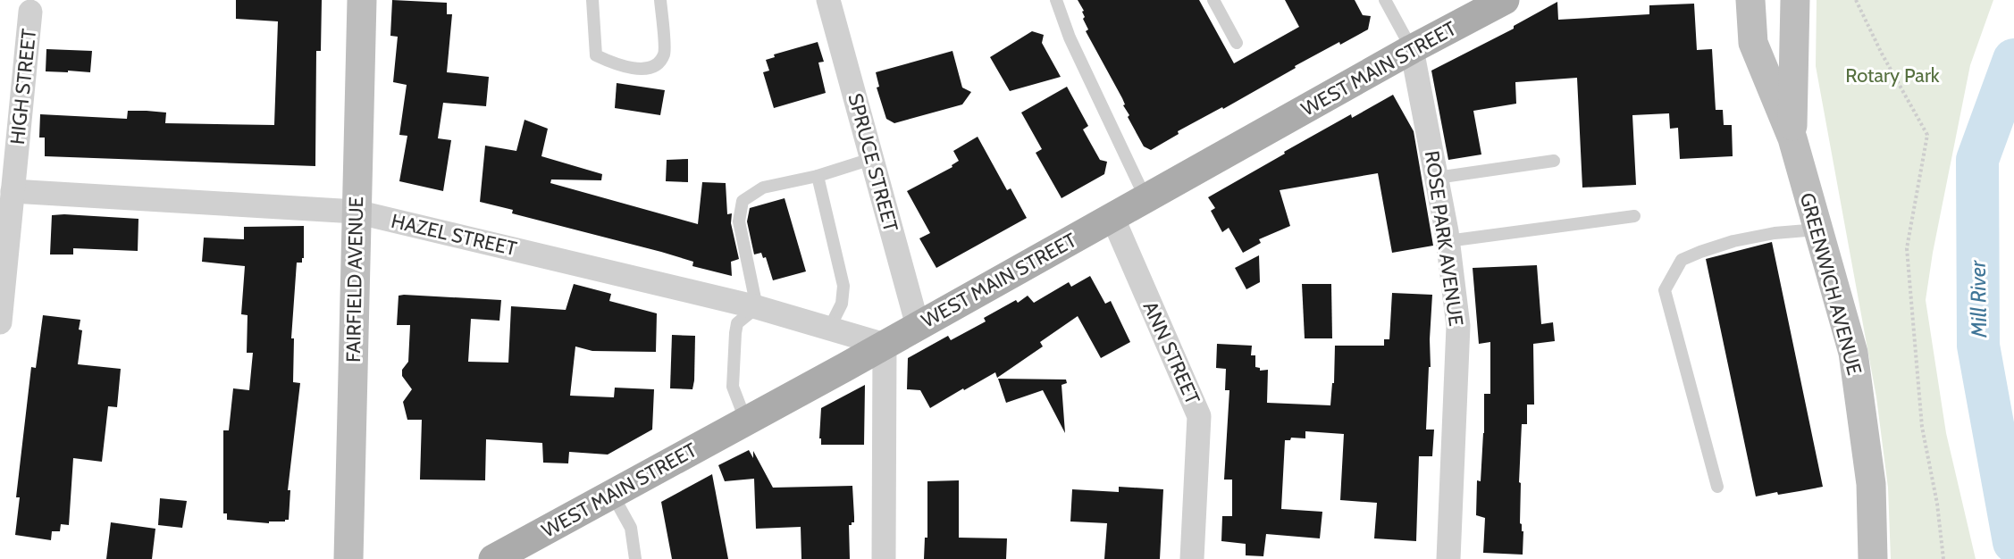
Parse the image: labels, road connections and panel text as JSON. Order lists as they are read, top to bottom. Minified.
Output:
{"streets":{"main road":["WEST MAIN STREET","FAIRFIELD AVENUE","GREENWICH AVENUE"],"street":["HIGH STREET","SPRUCE STREET","HAZEL STREET","ROSE PARK AVENUE","ANN STREET"]},"crossings":[["WEST MAIN STREET","SPRUCE STREET"],["WEST MAIN STREET","HAZEL STREET"],["WEST MAIN STREET","ROSE PARK AVENUE"],["WEST MAIN STREET","ANN STREET"],["HIGH STREET","HAZEL STREET"],["HAZEL STREET","FAIRFIELD AVENUE"]],"water":["Mill River"],"parks":["Rotary Park"]}
